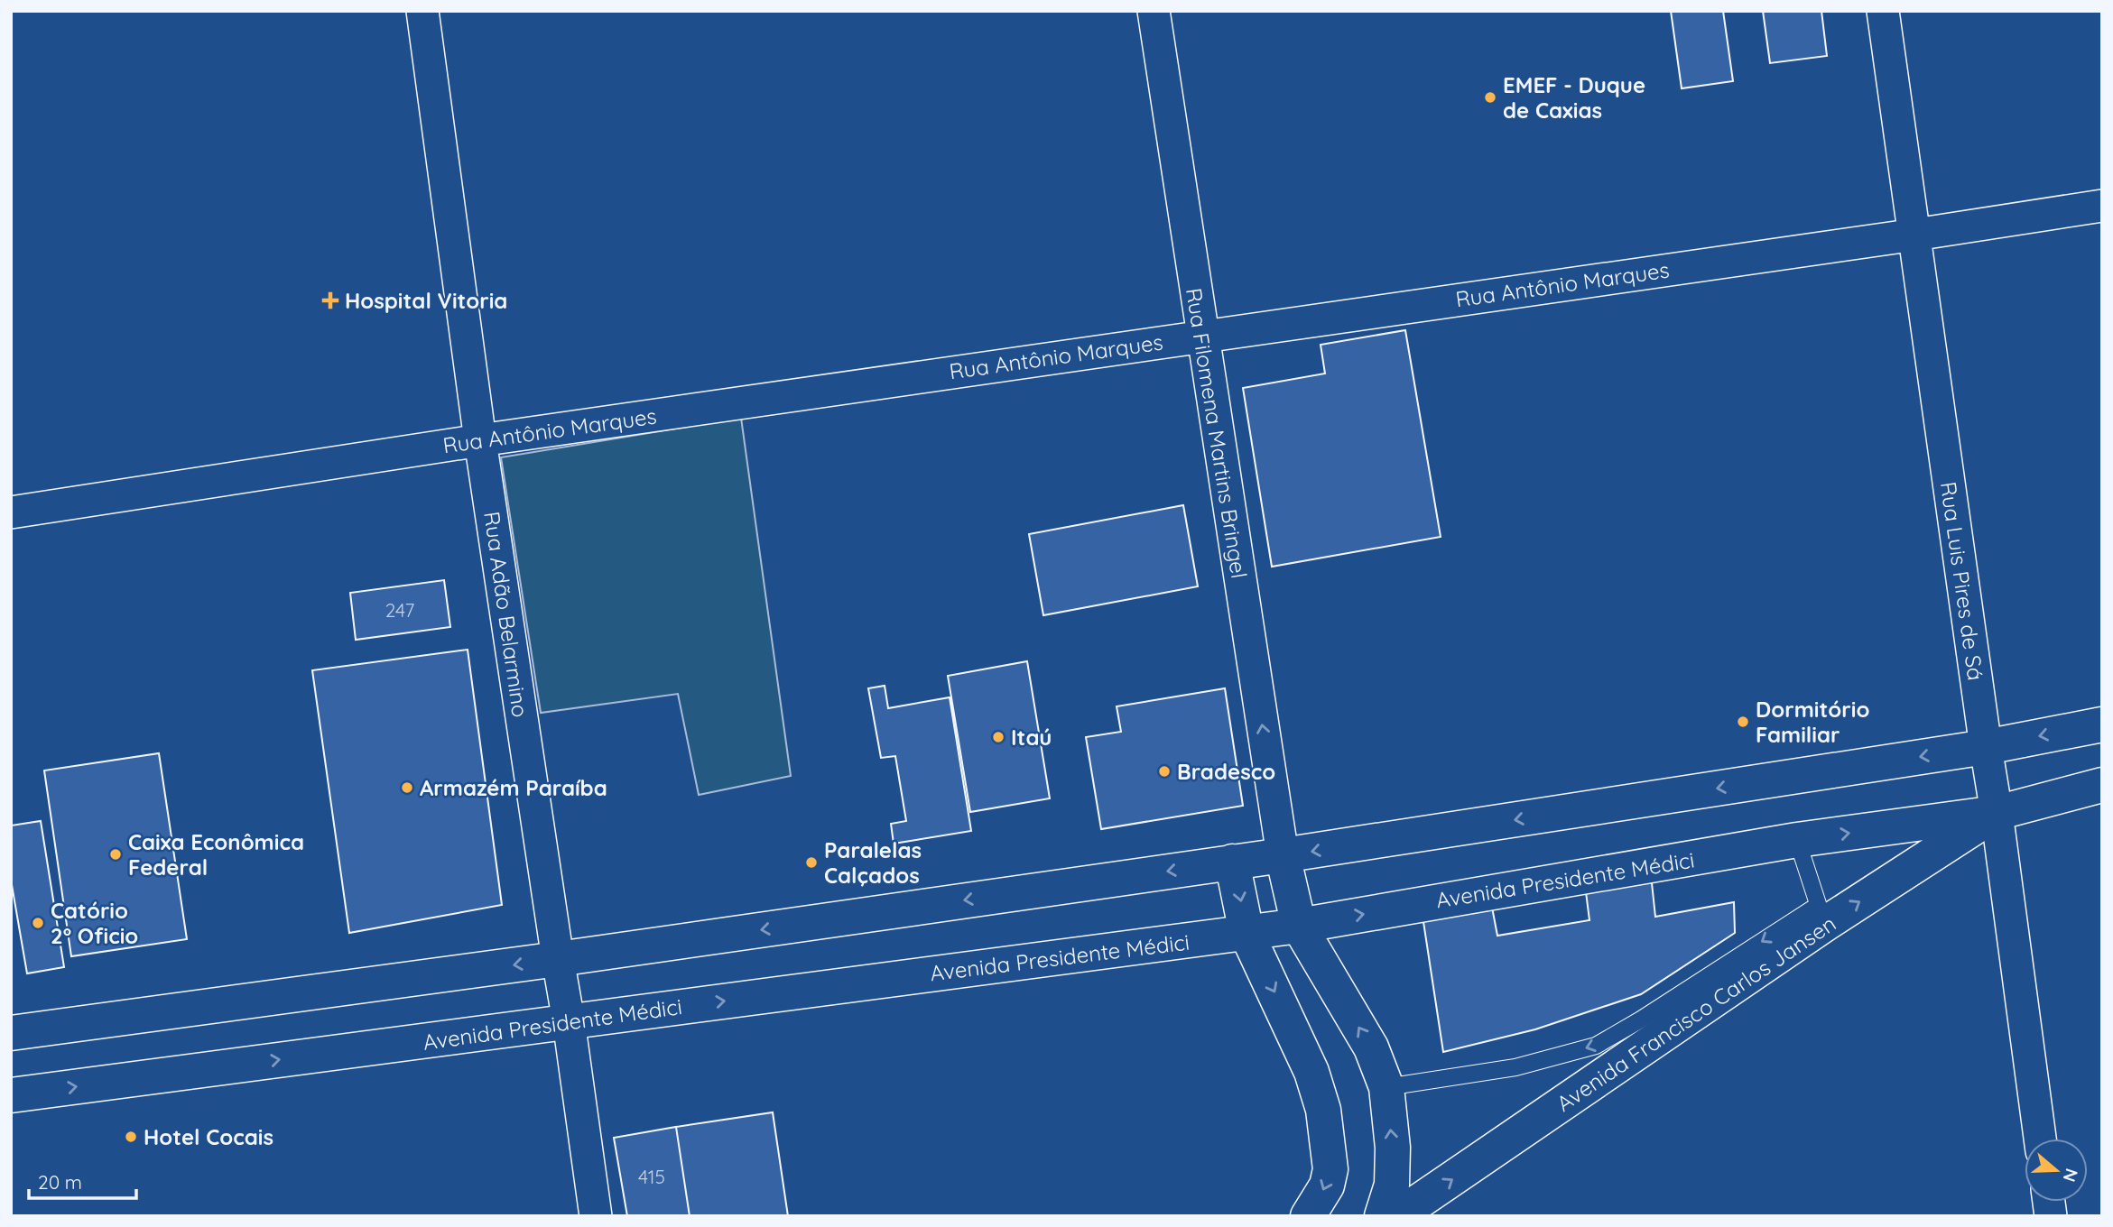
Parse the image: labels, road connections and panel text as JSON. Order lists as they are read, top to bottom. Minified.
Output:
{"streets":{"main road":["Avenida Presidente Médici","Avenida Francisco Carlos Jansen"],"street":["Rua Antônio Marques","Rua Filomena Martins Bringel","Rua Luis Pires de Sá","Rua Adão Belarmino"]},"crossings":[["Rua Antônio Marques","Rua Filomena Martins Bringel"],["Rua Antônio Marques","Rua Luis Pires de Sá"],["Rua Antônio Marques","Rua Adão Belarmino"],["Rua Luis Pires de Sá","Avenida Presidente Médici"],["Rua Luis Pires de Sá","Avenida Francisco Carlos Jansen"],["Rua Adão Belarmino","Avenida Presidente Médici"],["Avenida Presidente Médici","Avenida Francisco Carlos Jansen"]],"one_way":["Rua Filomena Martins Bringel"],"places":{"other":["EMEF - Duque de Caxias","Dormitório Familiar","Itaú","Bradesco","Armazém Paraíba","Caixa Econômica Federal","Paralelas Calçados","Catório 2° Oficio","Hotel Cocais"],"health":["Hospital Vitoria"]},"house_numbers":["247","415"],"scale_bar":"20 m","north":"right"}
